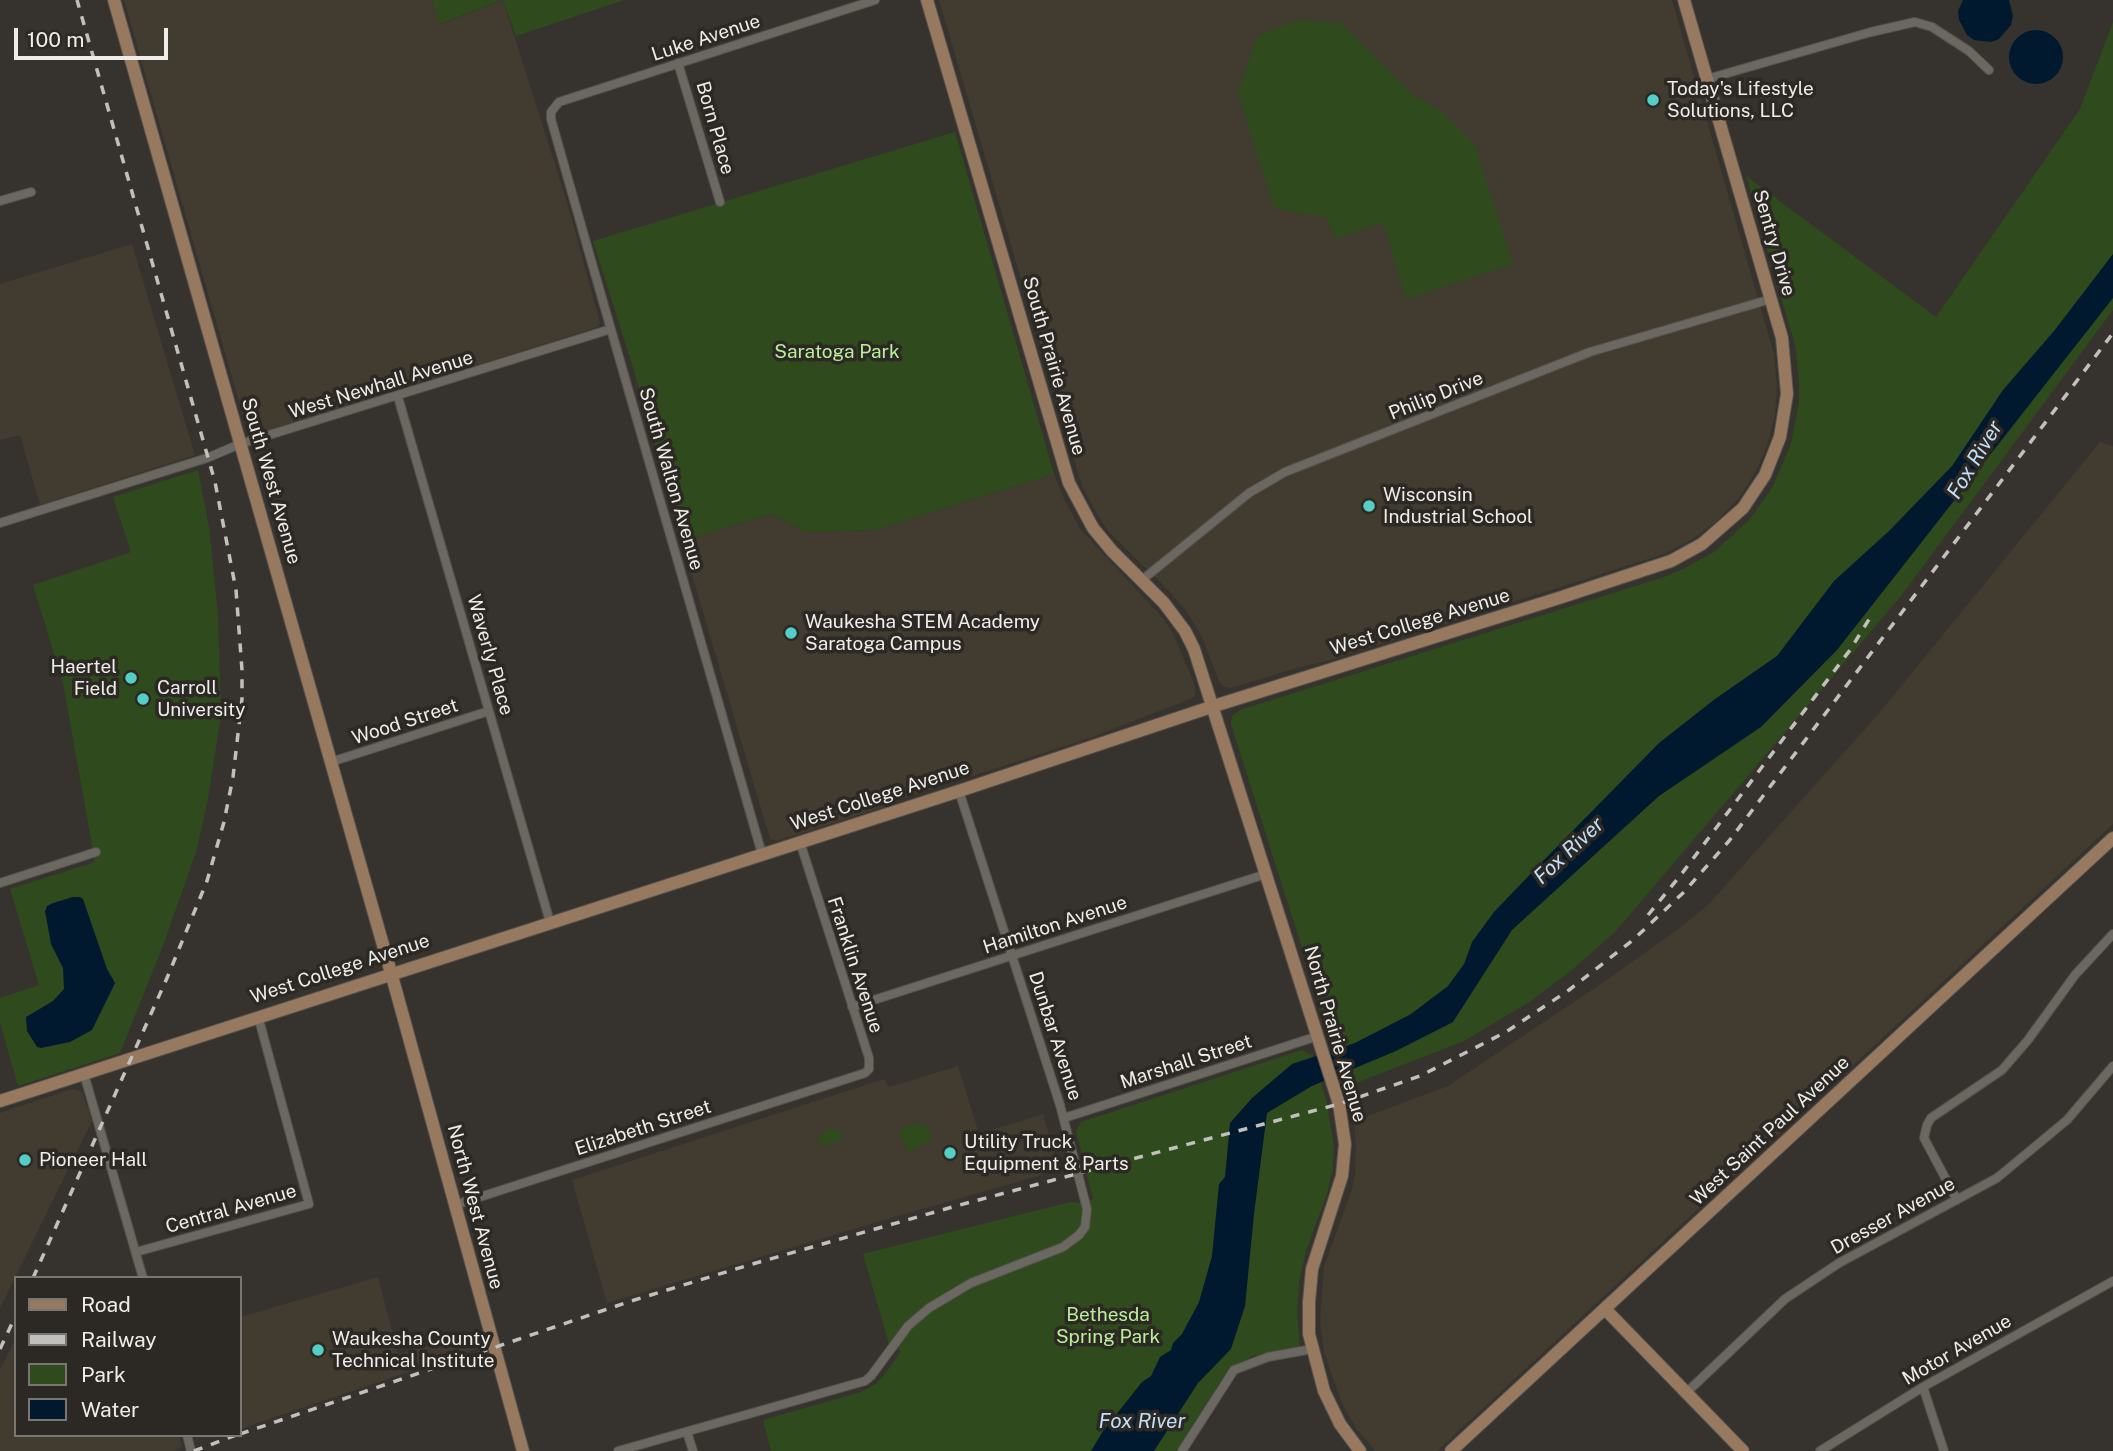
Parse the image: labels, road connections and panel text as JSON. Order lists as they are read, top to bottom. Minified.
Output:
{"streets":{"street":["Luke Avenue","Born Place","Sentry Drive","South Prairie Avenue","West Newhall Avenue","Philip Drive","South Walton Avenue","South West Avenue","West College Avenue","Waverly Place","Wood Street","Hamilton Avenue","Franklin Avenue","North Prairie Avenue","Dunbar Avenue","Marshall Street","Elizabeth Street","West Saint Paul Avenue","North West Avenue","Central Avenue","Dresser Avenue","Motor Avenue"]},"crossings":[["Luke Avenue","Born Place"],["Luke Avenue","South Walton Avenue"],["Sentry Drive","Philip Drive"],["Sentry Drive","West College Avenue"],["South Prairie Avenue","Philip Drive"],["South Prairie Avenue","West College Avenue"],["South Prairie Avenue","North Prairie Avenue"],["West Newhall Avenue","South Walton Avenue"],["West Newhall Avenue","South West Avenue"],["West Newhall Avenue","Waverly Place"],["South Walton Avenue","West College Avenue"],["South West Avenue","West College Avenue"],["South West Avenue","Wood Street"],["South West Avenue","North West Avenue"],["West College Avenue","Waverly Place"],["West College Avenue","Franklin Avenue"],["West College Avenue","North Prairie Avenue"],["West College Avenue","Dunbar Avenue"],["West College Avenue","North West Avenue"],["West College Avenue","Central Avenue"],["Waverly Place","Wood Street"],["Hamilton Avenue","Franklin Avenue"],["Hamilton Avenue","North Prairie Avenue"],["Hamilton Avenue","Dunbar Avenue"],["Franklin Avenue","Elizabeth Street"],["North Prairie Avenue","Marshall Street"],["Dunbar Avenue","Marshall Street"],["Elizabeth Street","North West Avenue"]],"water":["Fox River"],"parks":["Saratoga Park","Bethesda Spring Park"],"places":["Today's Lifestyle Solutions, LLC","Wisconsin Industrial School","Waukesha STEM Academy Saratoga Campus","Haertel Field","Carroll University","Utility Truck Equipment & Parts","Pioneer Hall","Waukesha County Technical Institute"],"legend":["Road","Railway","Park","Water"],"scale_bar":"100 m"}
